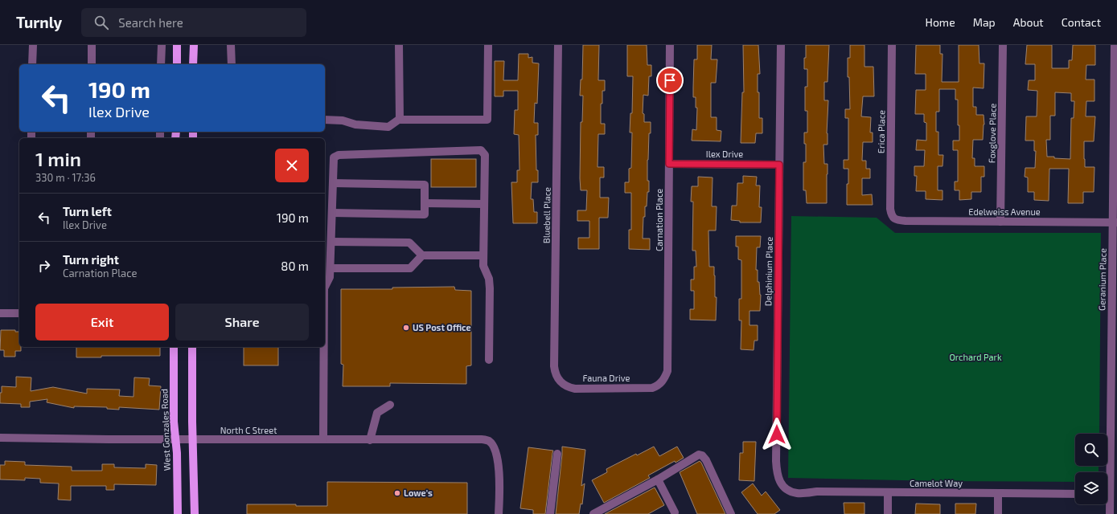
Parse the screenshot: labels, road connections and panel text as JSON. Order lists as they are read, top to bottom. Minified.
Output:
{"streets":{"main road":["West Gonzales Road"],"street":["Erica Place","Foxglove Place","Ilex Drive","Edelweiss Avenue","Bluebell Place","Carnation Place","Delphinium Place","Geranium Place","Fauna Drive","North C Street","Camelot Way"]},"crossings":[["Erica Place","Edelweiss Avenue"],["Foxglove Place","Edelweiss Avenue"],["Ilex Drive","Carnation Place"],["Ilex Drive","Delphinium Place"],["Edelweiss Avenue","Geranium Place"],["Bluebell Place","Fauna Drive"],["Carnation Place","Fauna Drive"],["Delphinium Place","Camelot Way"],["West Gonzales Road","North C Street"]],"parks":["Orchard Park"],"places":["US Post Office","Lowe's"],"page":{"header":"Turnly","search":"Search here","nav":["Home","Map","About","Contact"],"turn":["190 m","Ilex Drive"],"heading":["1 min","330 m · 17:36"],"list":[{"name":"Turn left","note":"Ilex Drive","value":"190 m"},{"name":"Turn right","note":"Carnation Place","value":"80 m"}],"buttons":["Exit","Share"]}}
